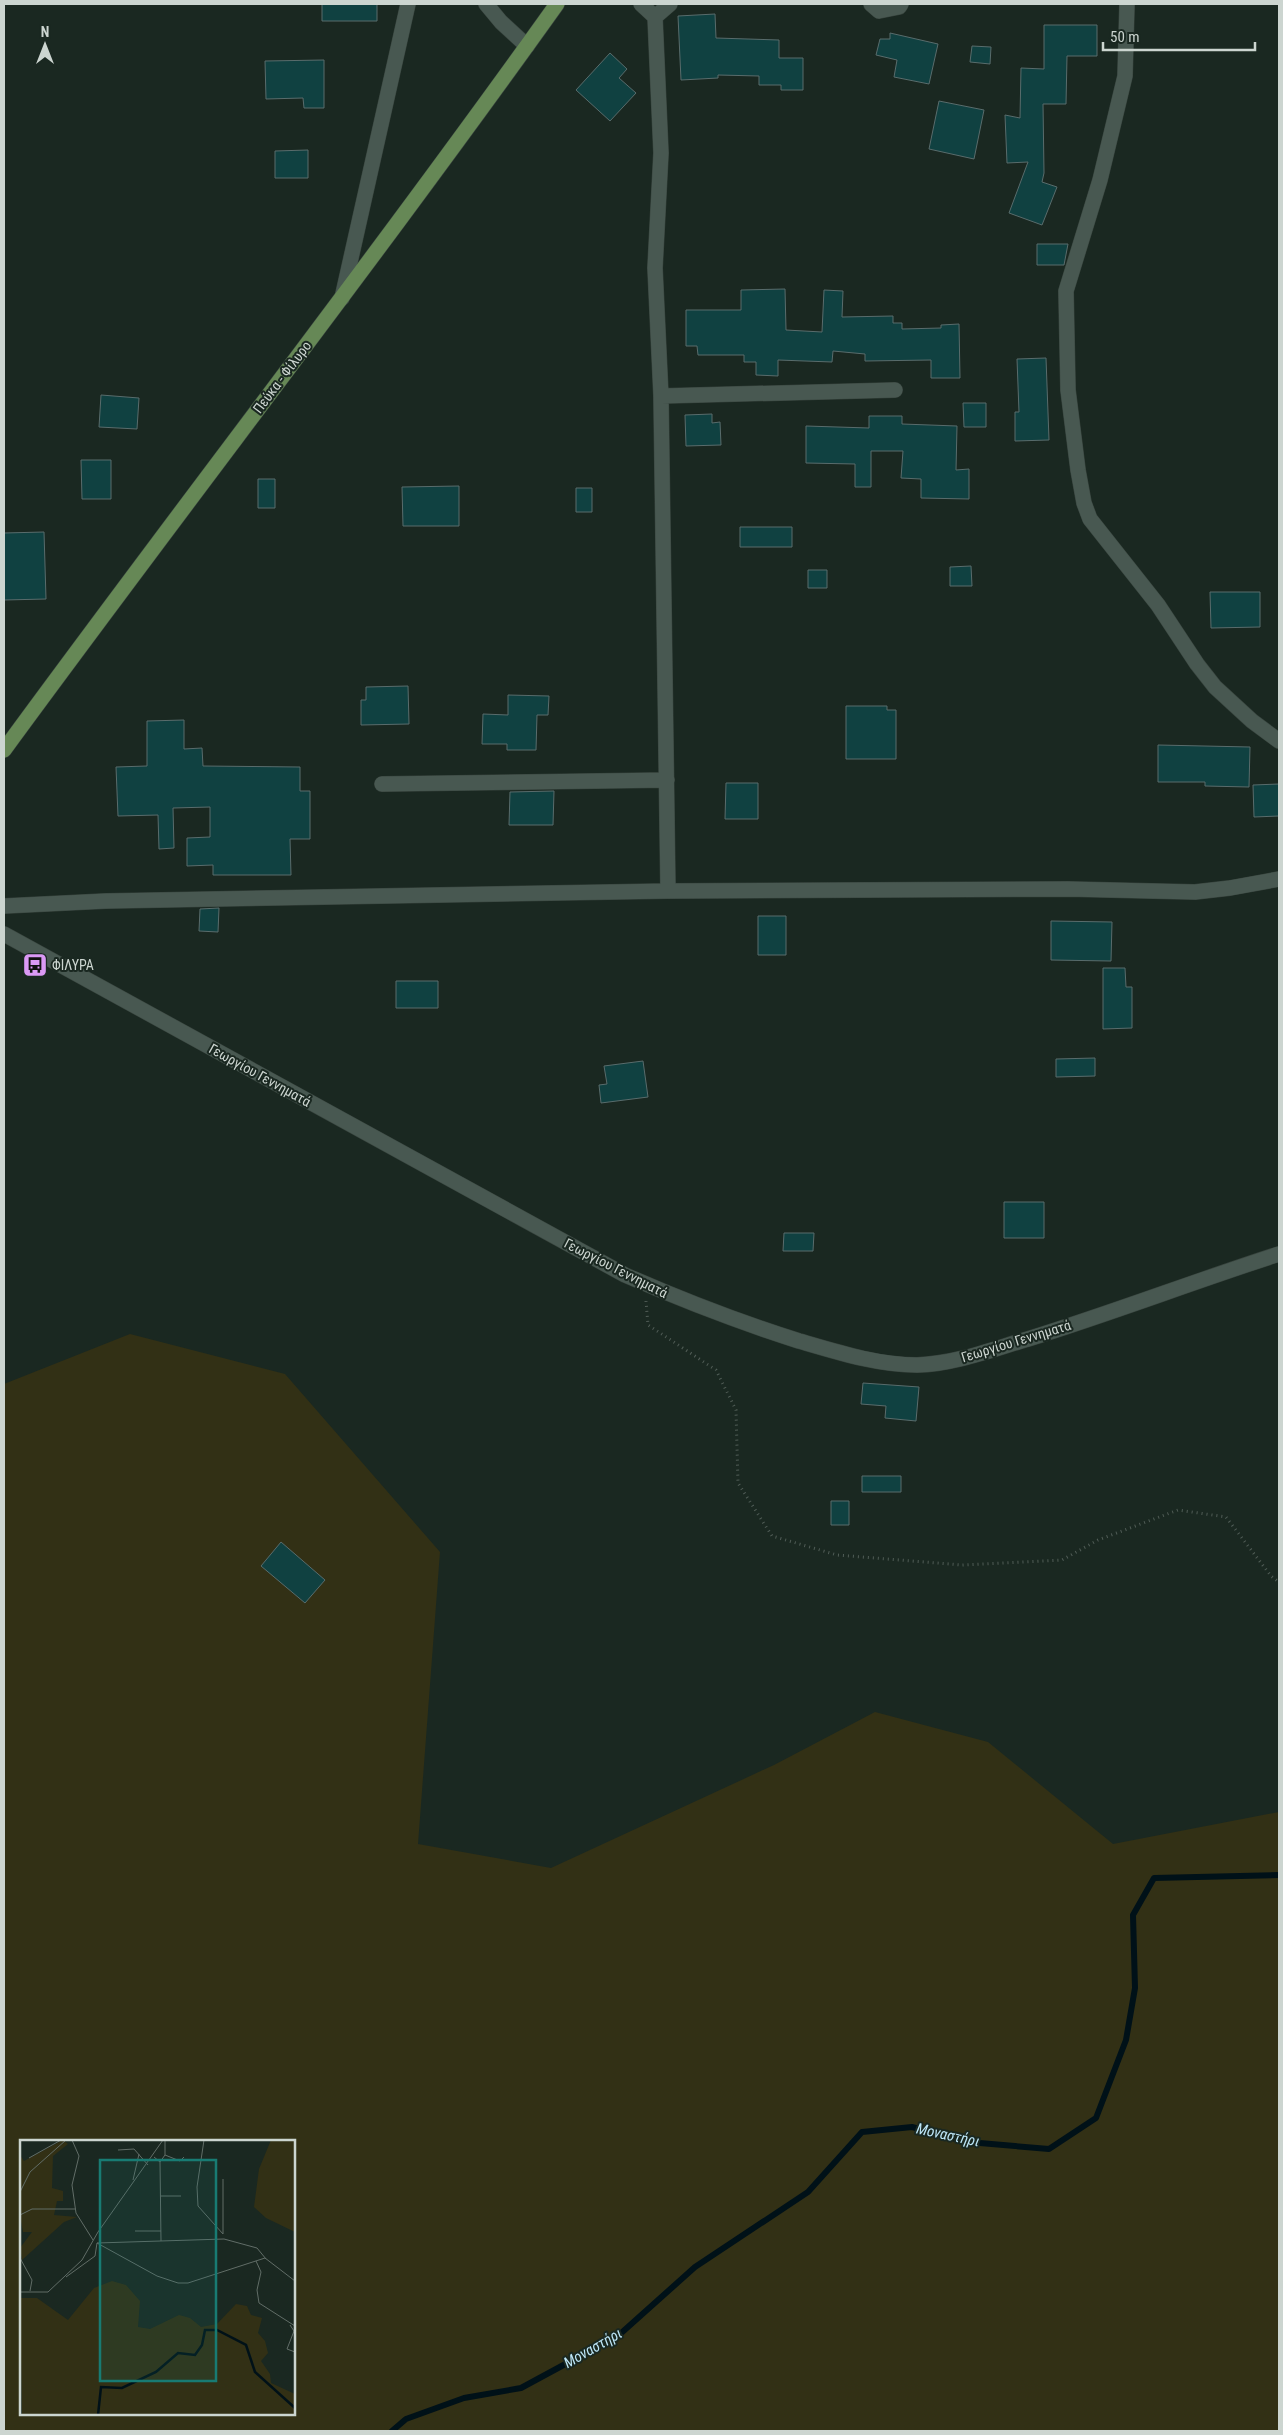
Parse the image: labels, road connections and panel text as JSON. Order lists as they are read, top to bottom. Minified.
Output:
{"streets":{"main road":["Πεύκα - Φίλυρο"],"street":["Γεωργίου Γεννηματά"]},"water":["Μοναστήρι"],"places":{"bus stop":["ΦΙΛΥΡΑ"]},"scale_bar":"50 m","north":"top"}
